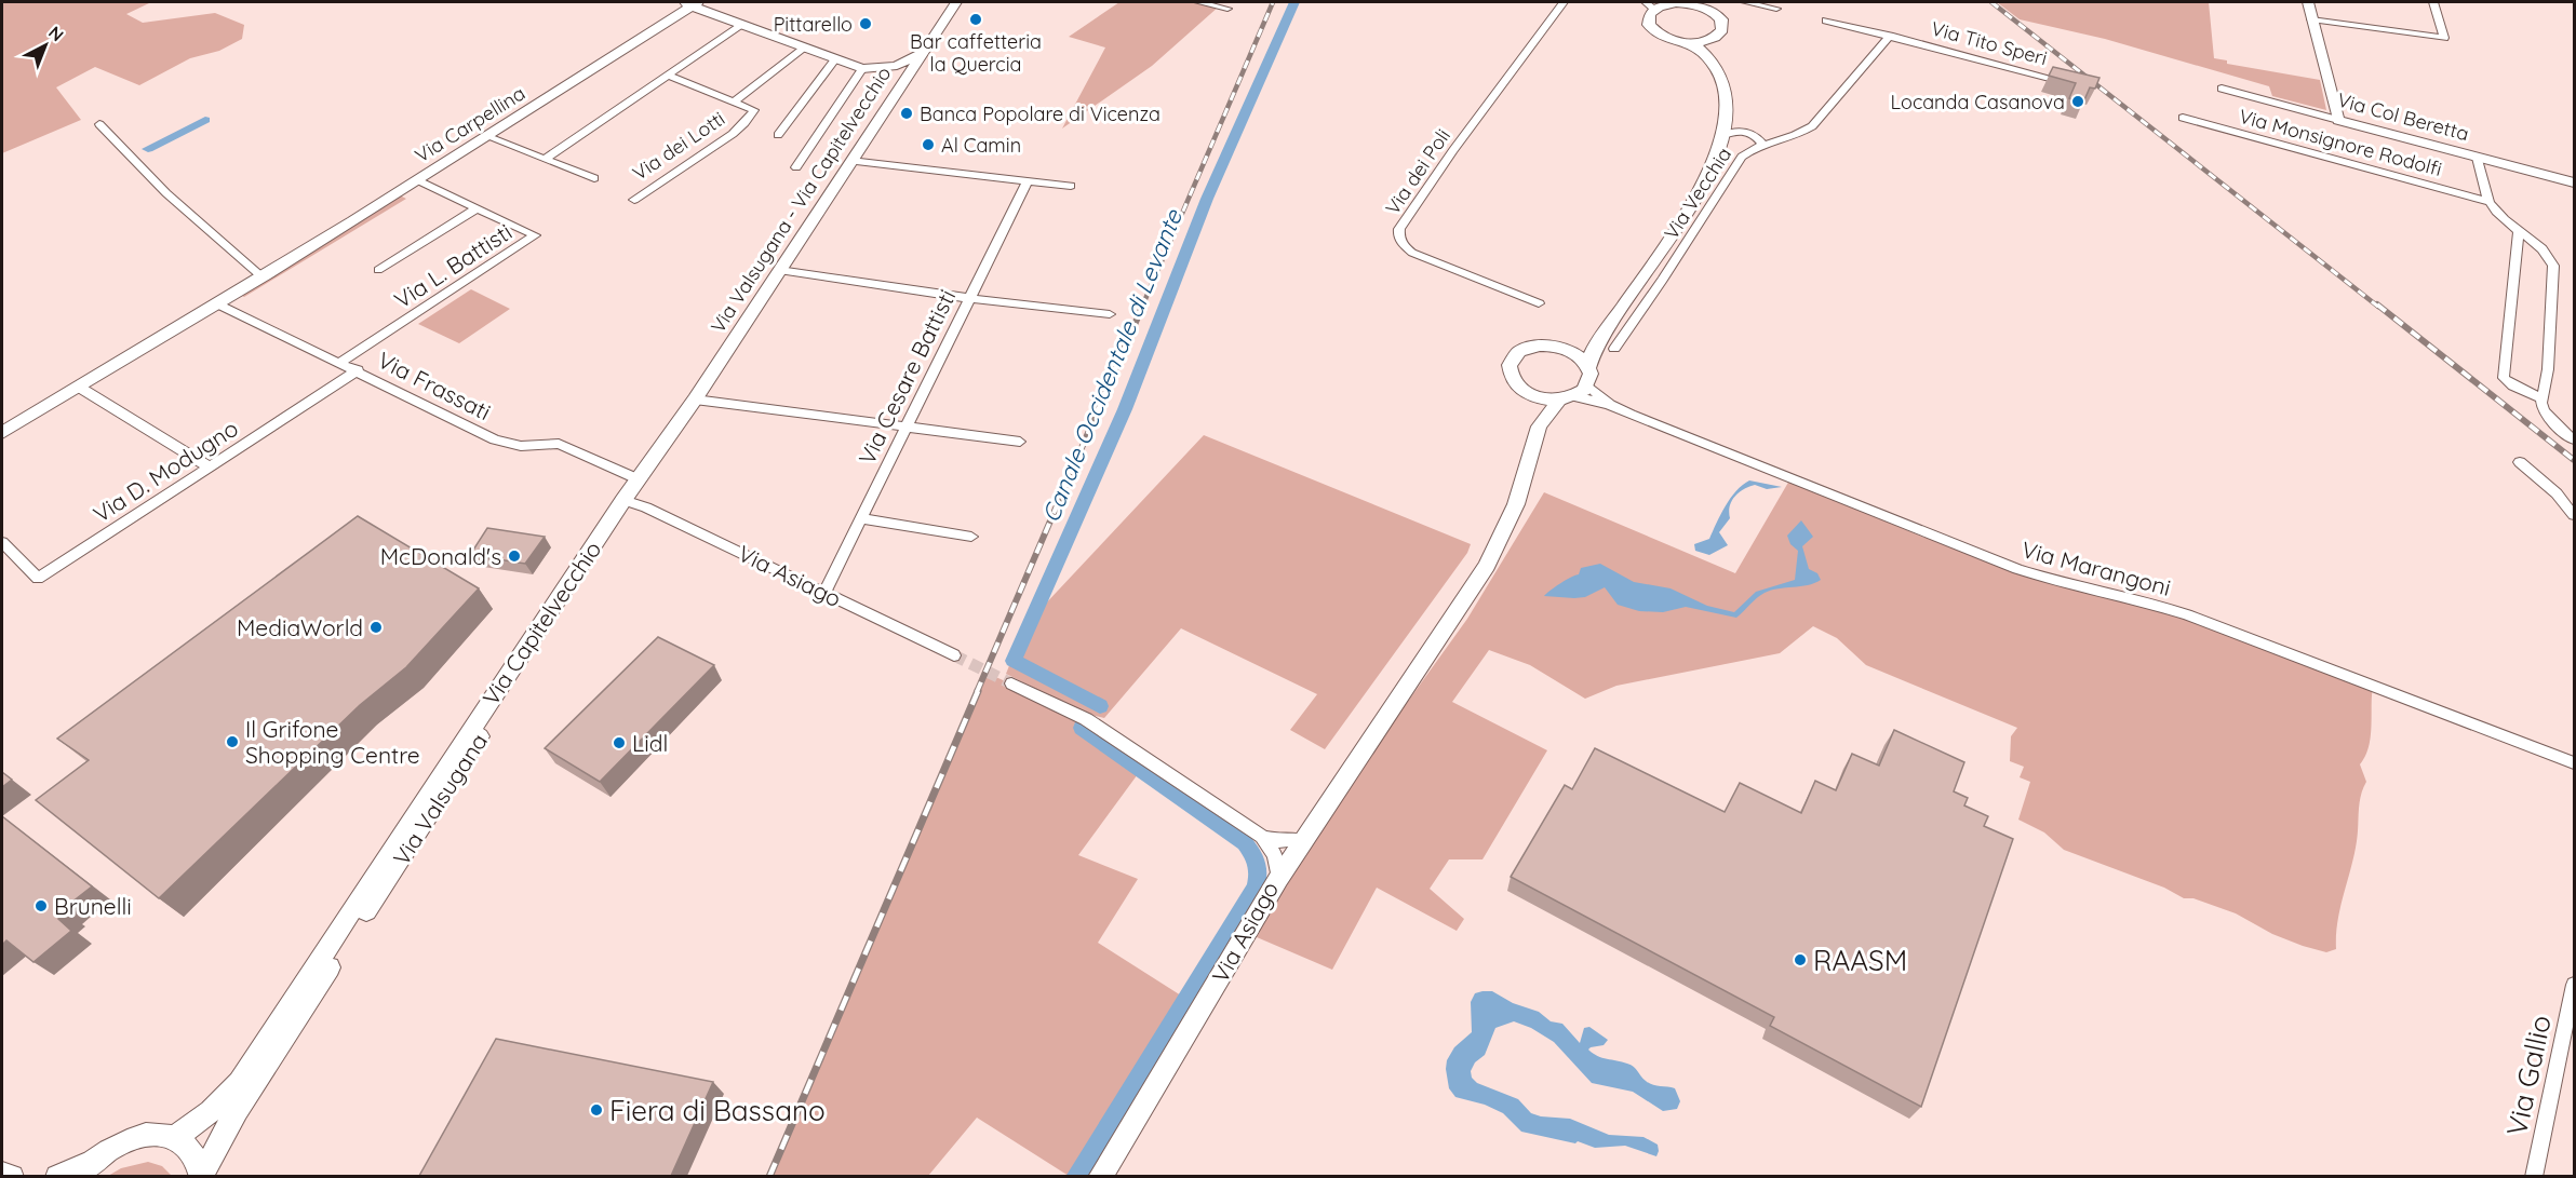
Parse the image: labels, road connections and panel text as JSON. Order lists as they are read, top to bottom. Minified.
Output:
{"streets":{"main road":["Via Col Beretta","Via Carpellina","Via Valsugana - Via Capitelvecchio","Via Asiago","Via Capitelvecchio","Via Valsugana"],"street":["Via Tito Speri","Via Monsignore Rodolfi","Via dei Lotti","Via dei Poli","Via Vecchia","Via L. Battisti","Via Cesare Battisti","Via Frassati","Via D. Modugno","Via Marangoni","Via Gallio"]},"crossings":[["Via Tito Speri","Via Vecchia"],["Via Carpellina","Via L. Battisti"],["Via Carpellina","Via Frassati"],["Via Valsugana - Via Capitelvecchio","Via Capitelvecchio"],["Via Valsugana - Via Capitelvecchio","Via Valsugana"],["Via L. Battisti","Via Frassati"],["Via Cesare Battisti","Via Asiago"],["Via Frassati","Via D. Modugno"],["Via Frassati","Via Capitelvecchio"],["Via Asiago","Via Capitelvecchio"],["Via Asiago","Via Valsugana"],["Via Capitelvecchio","Via Valsugana"]],"water":["Canale Occidentale di Levante"],"places":["Bar caffetteria la Quercia","Pittarello","Locanda Casanova","Banca Popolare di Vicenza","Al Camin","McDonald's","MediaWorld","Il Grifone Shopping Centre","Lidl","Brunelli","RAASM","Fiera di Bassano"],"north":"top right"}
